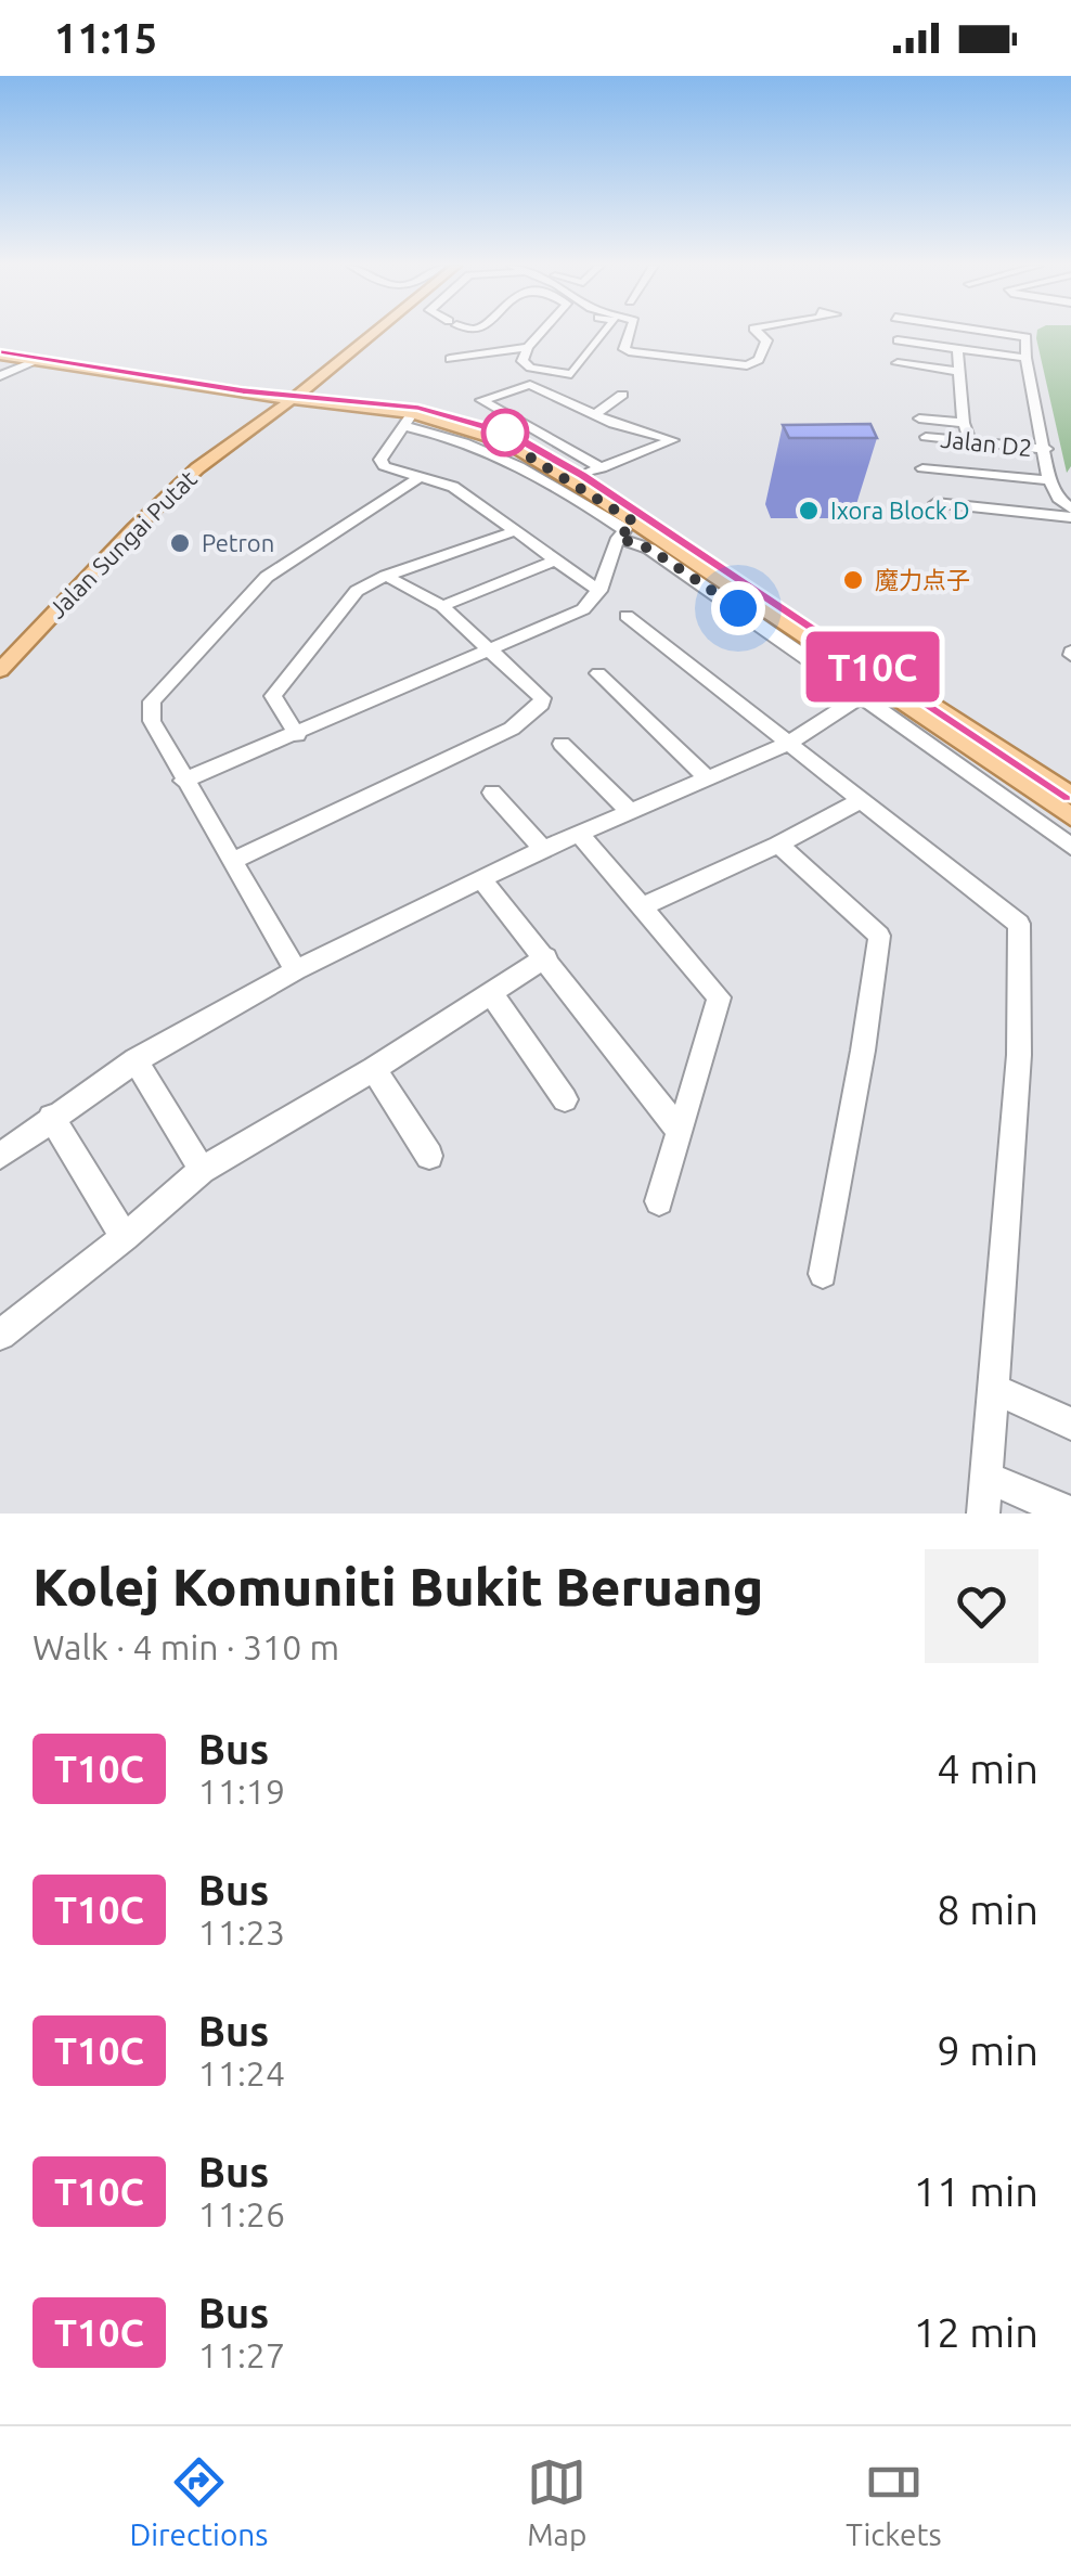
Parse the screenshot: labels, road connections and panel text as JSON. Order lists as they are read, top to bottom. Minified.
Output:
{"streets":{"main road":["Jalan Sungai Putat"],"street":["Jalan D2"]},"places":["Ixora Block D","Petron","魔力点子"],"lines":["bus line T10C"],"page":{"status":"11:15","on_map":"T10C","heading":["Kolej Komuniti Bukit Beruang","Walk · 4 min · 310 m"],"list":[{"mark":"T10C","name":"Bus","note":"11:19","value":"4 min"},{"mark":"T10C","name":"Bus","note":"11:23","value":"8 min"},{"mark":"T10C","name":"Bus","note":"11:24","value":"9 min"},{"mark":"T10C","name":"Bus","note":"11:26","value":"11 min"},{"mark":"T10C","name":"Bus","note":"11:27","value":"12 min"}],"tabs":["Directions","Map","Tickets"]}}
